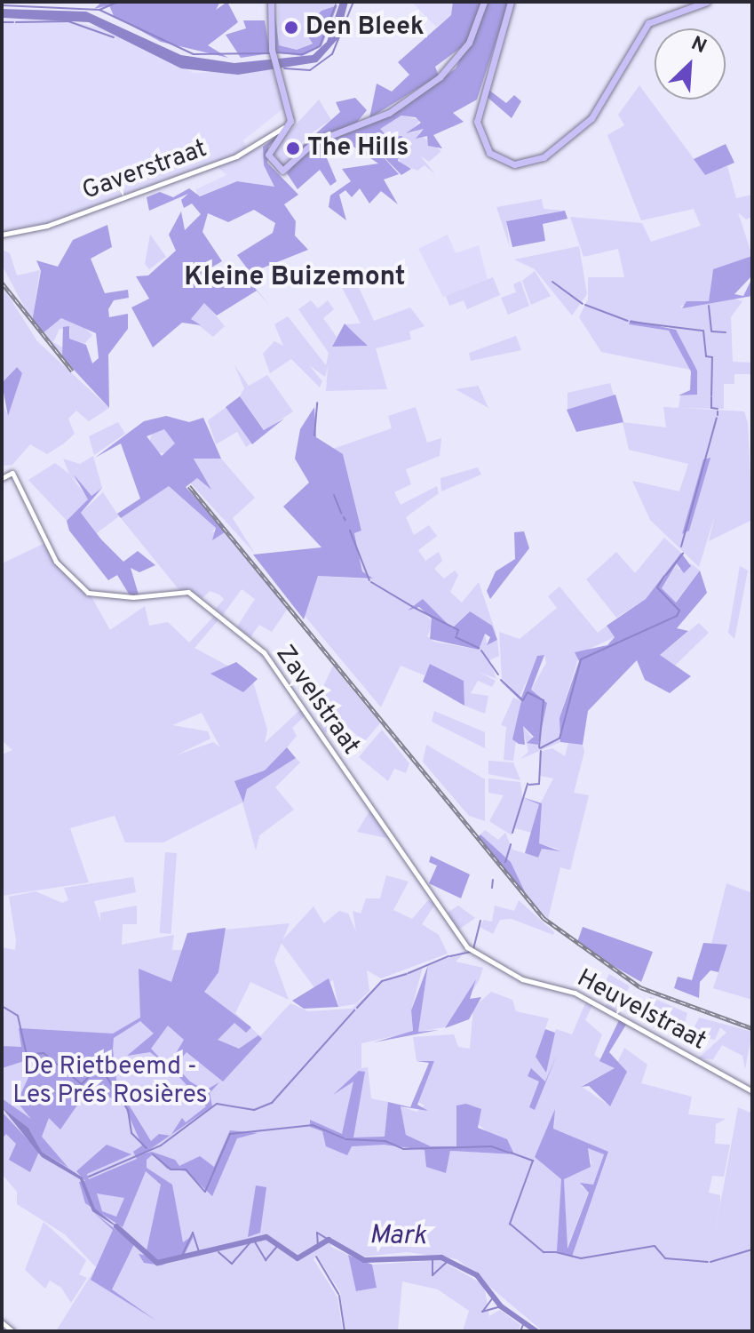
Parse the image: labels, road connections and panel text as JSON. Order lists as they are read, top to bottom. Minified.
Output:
{"streets":{"street":["Gaverstraat","Zavelstraat","Heuvelstraat"]},"crossings":[["Zavelstraat","Heuvelstraat"]],"districts":["Kleine Buizemont"],"water":["Mark"],"parks":["De Rietbeemd - Les Prés Rosières"],"places":["Den Bleek","The Hills"],"north":"top right"}
